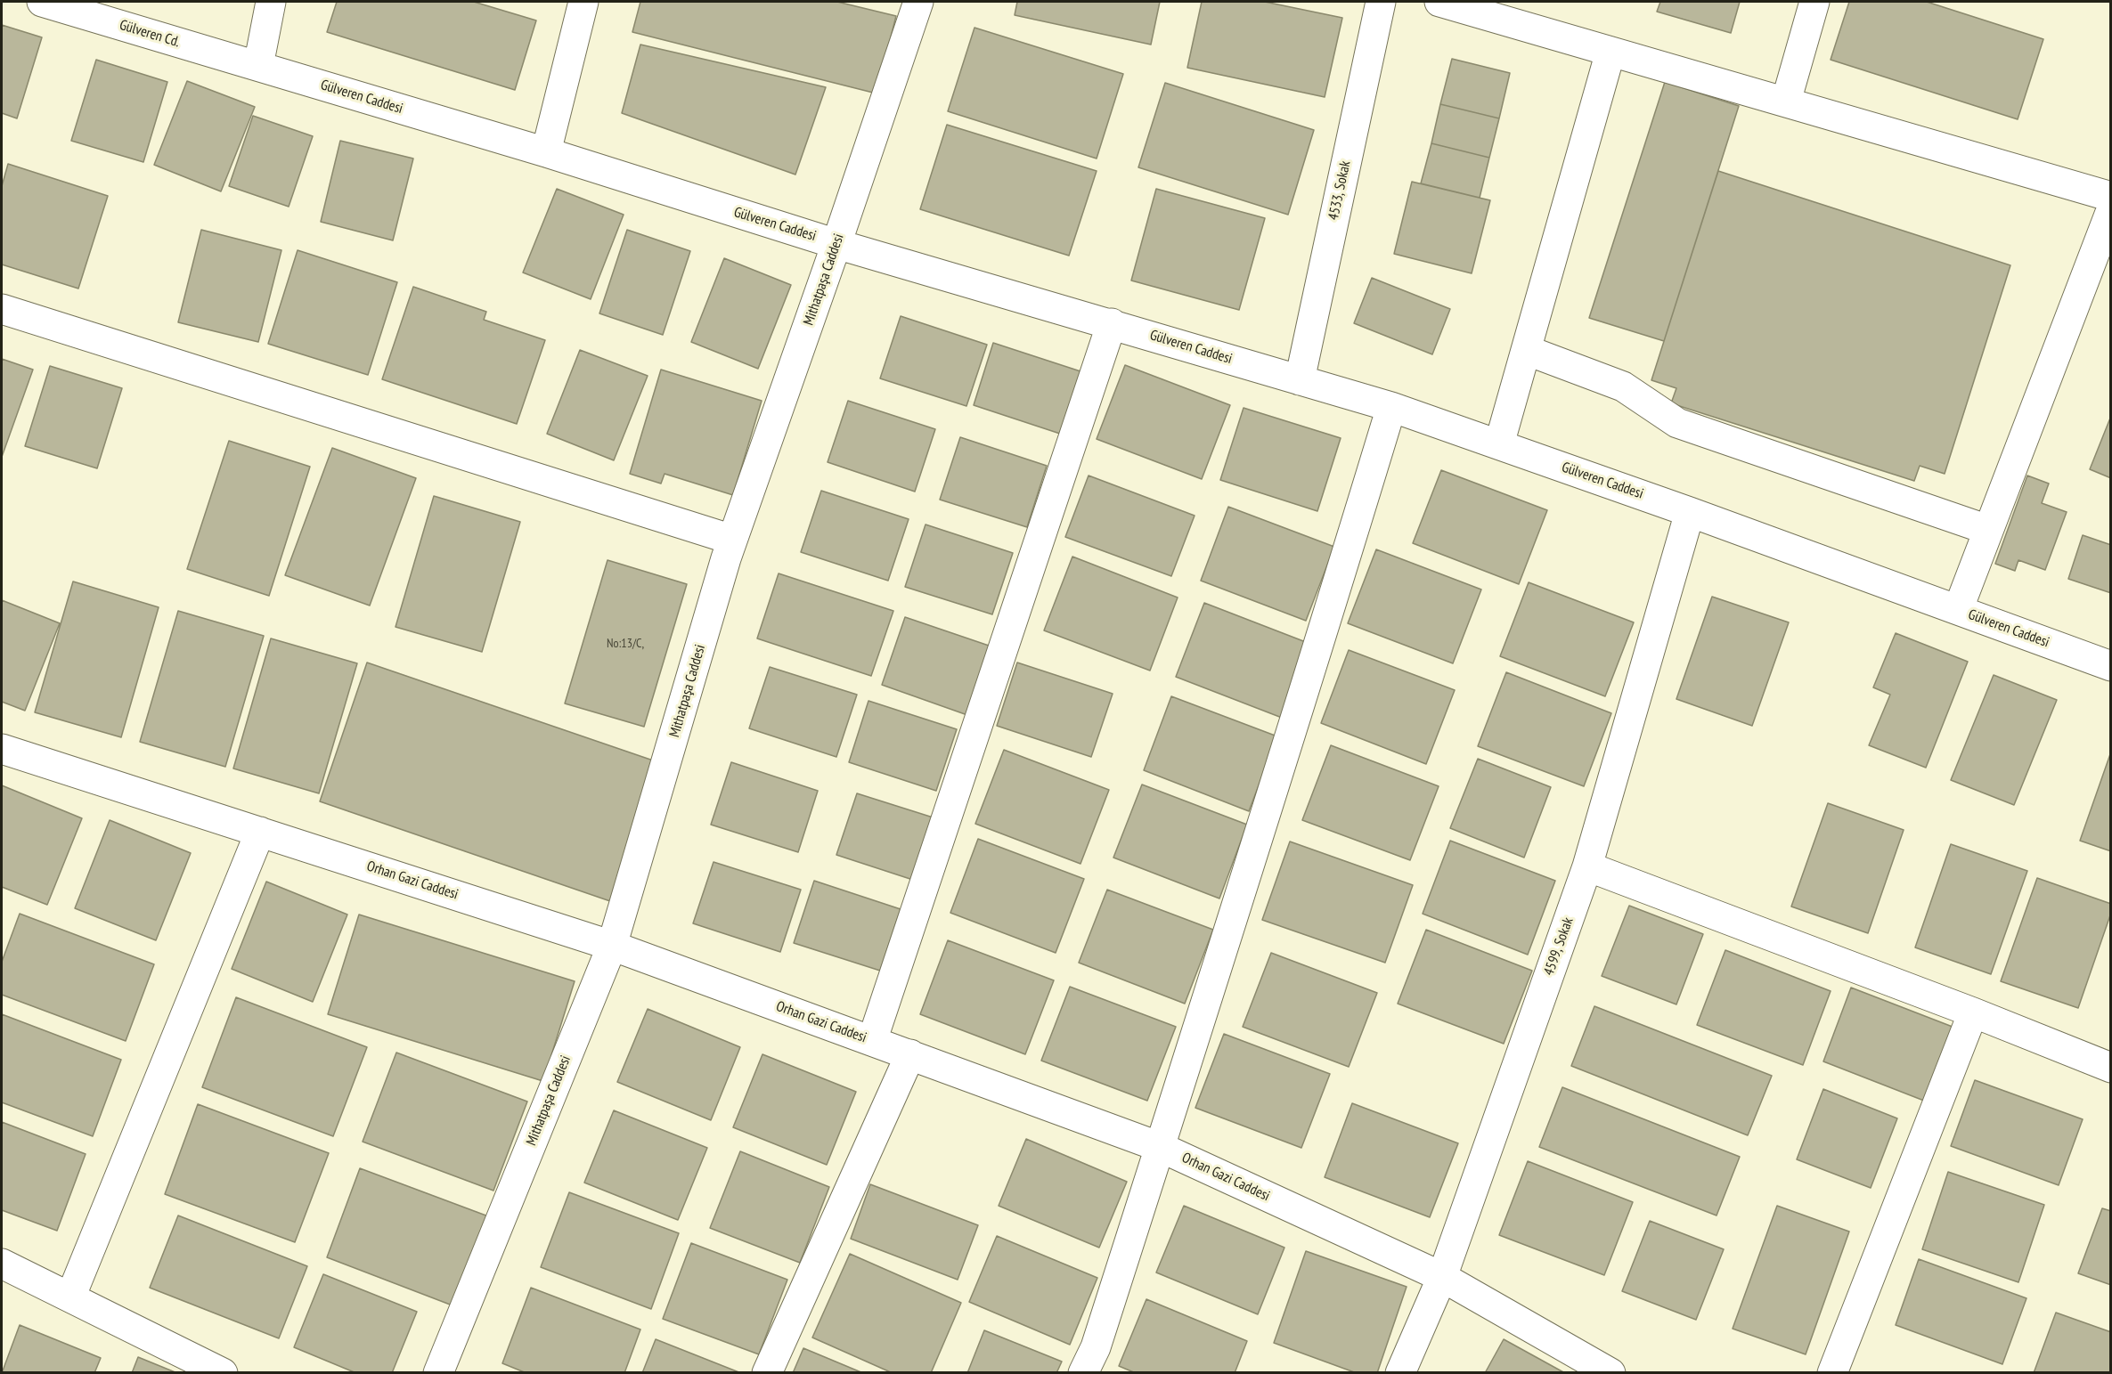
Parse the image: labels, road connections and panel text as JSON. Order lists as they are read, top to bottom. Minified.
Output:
{"streets":{"street":["Gülveren Cd.","Gülveren Caddesi","4533, Sokak","Mithatpaşa Caddesi","Orhan Gazi Caddesi","4599, Sokak"]},"crossings":[["Gülveren Cd.","Gülveren Caddesi"],["Gülveren Caddesi","4533, Sokak"],["Gülveren Caddesi","Mithatpaşa Caddesi"],["Gülveren Caddesi","4599, Sokak"],["Mithatpaşa Caddesi","Orhan Gazi Caddesi"],["Orhan Gazi Caddesi","4599, Sokak"]],"house_numbers":["No:13/C,"]}
